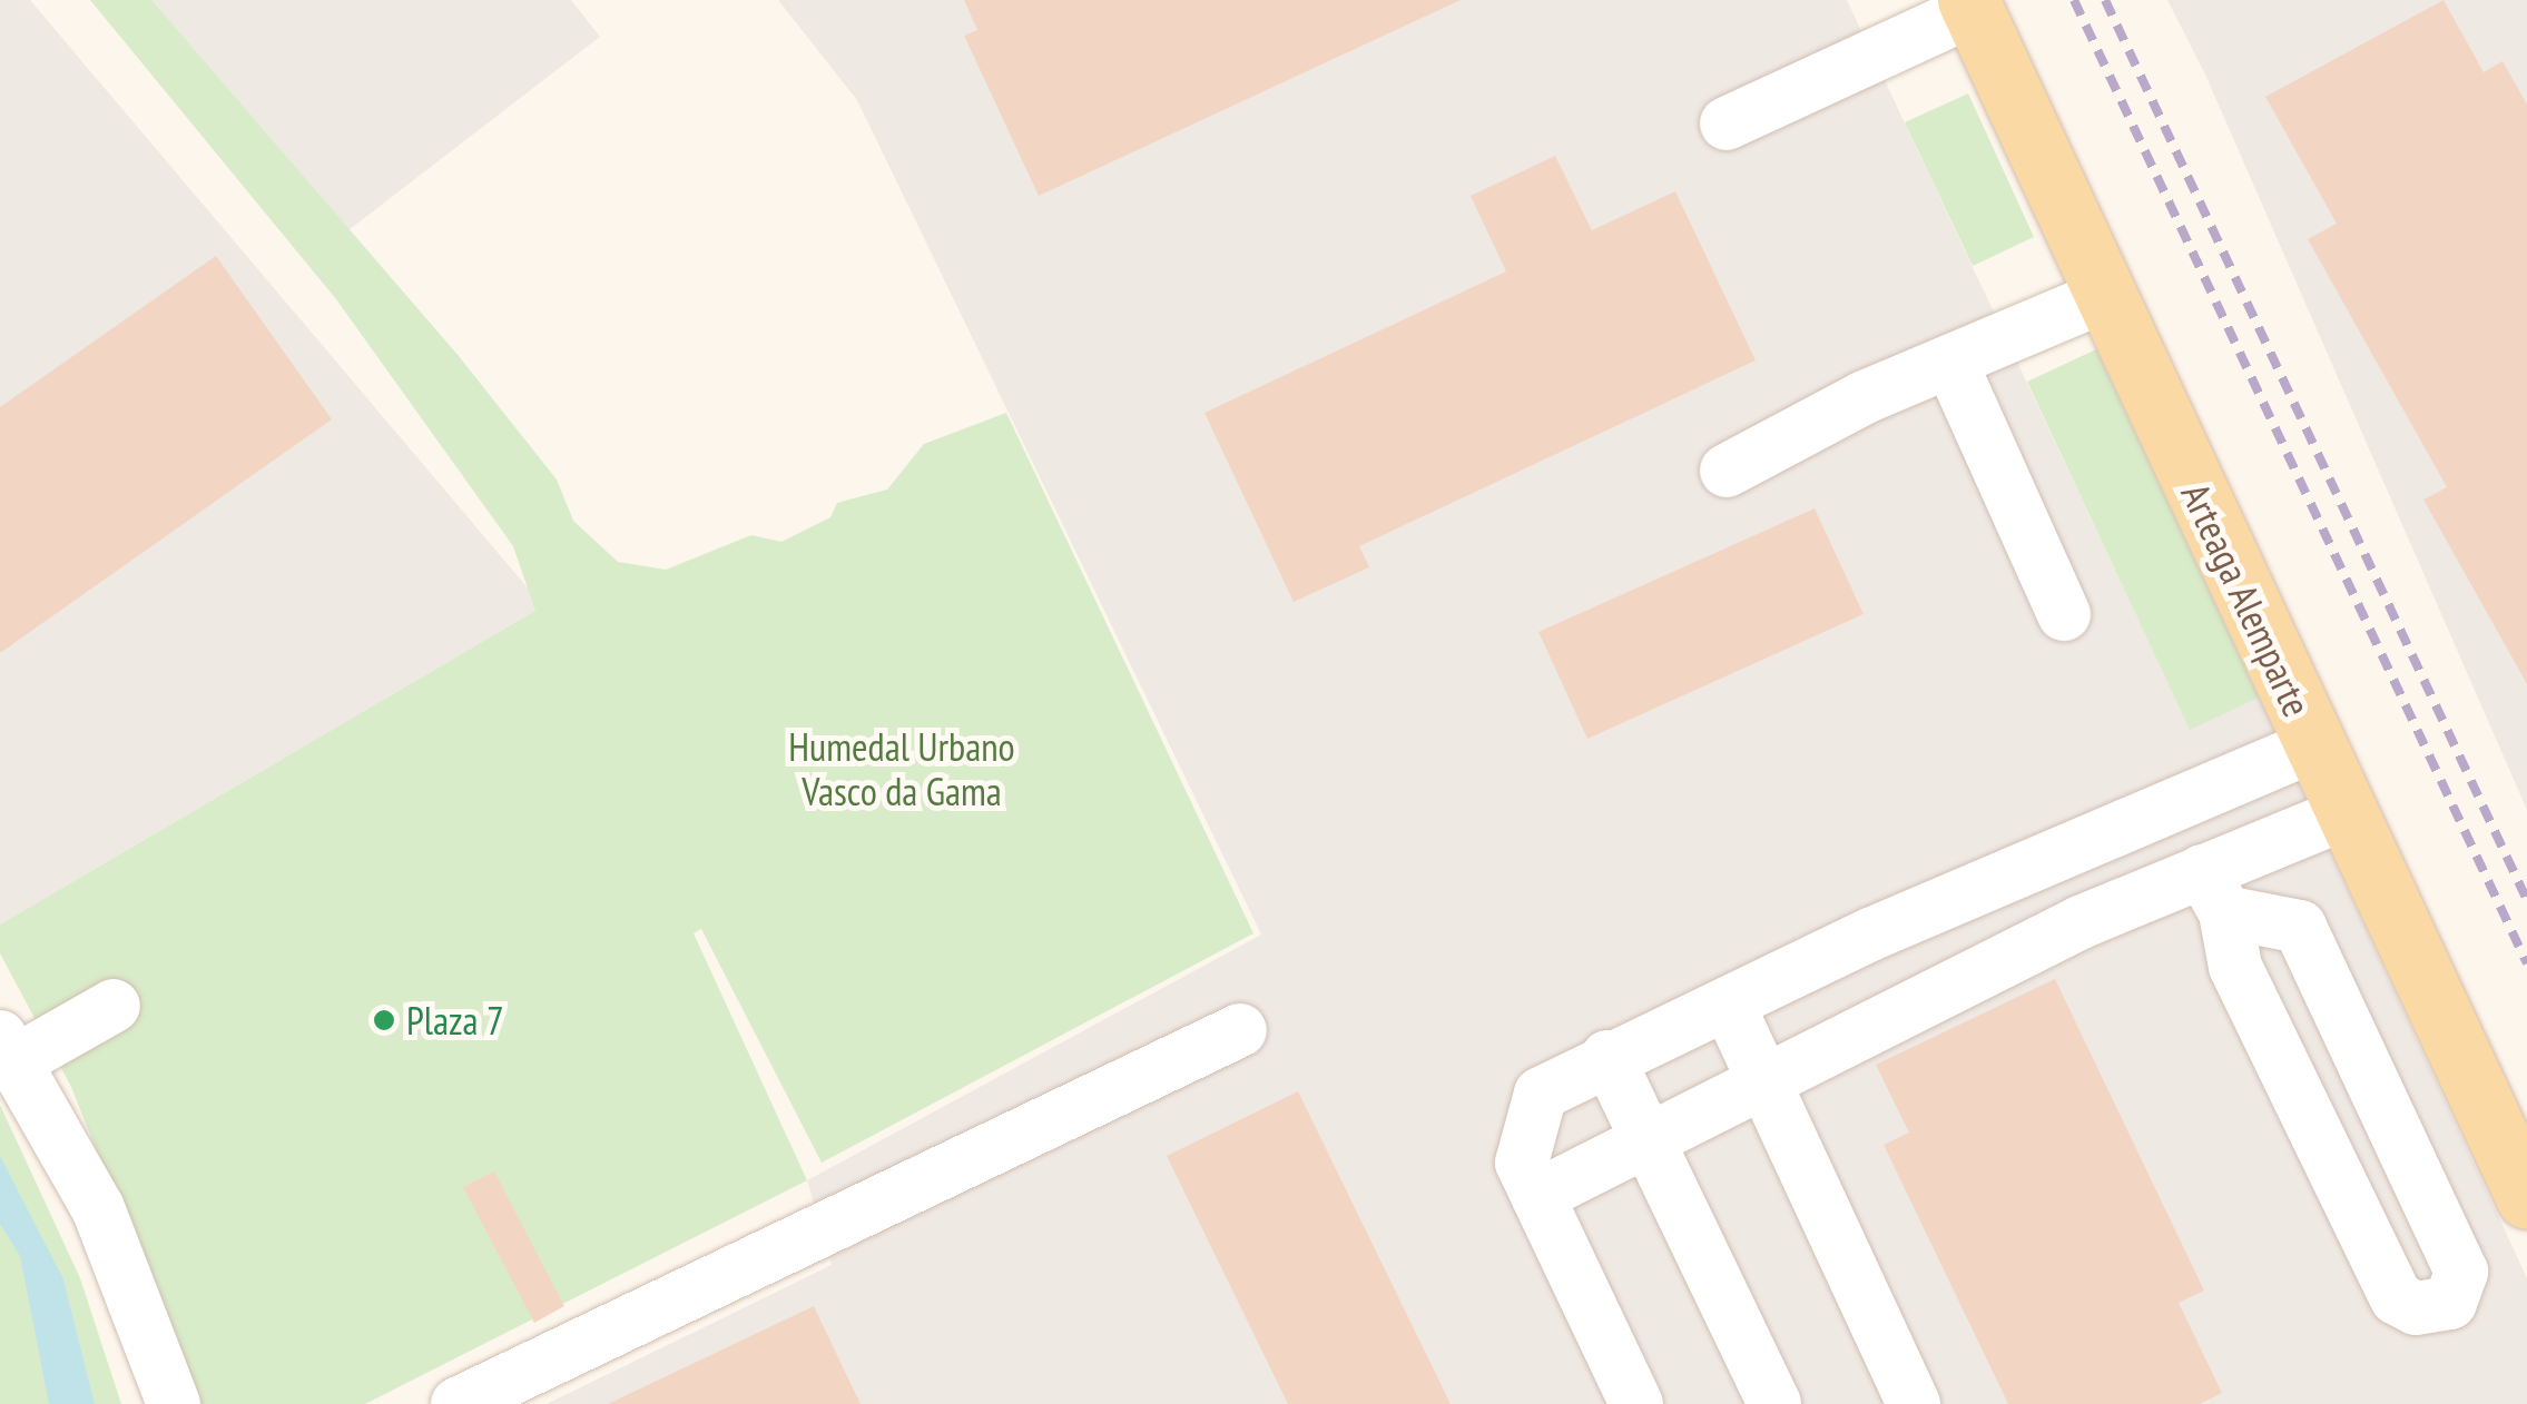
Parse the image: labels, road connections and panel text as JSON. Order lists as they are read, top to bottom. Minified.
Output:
{"streets":{"main road":["Arteaga Alemparte"]},"parks":["Humedal Urbano Vasco da Gama"],"places":["Plaza 7"]}
